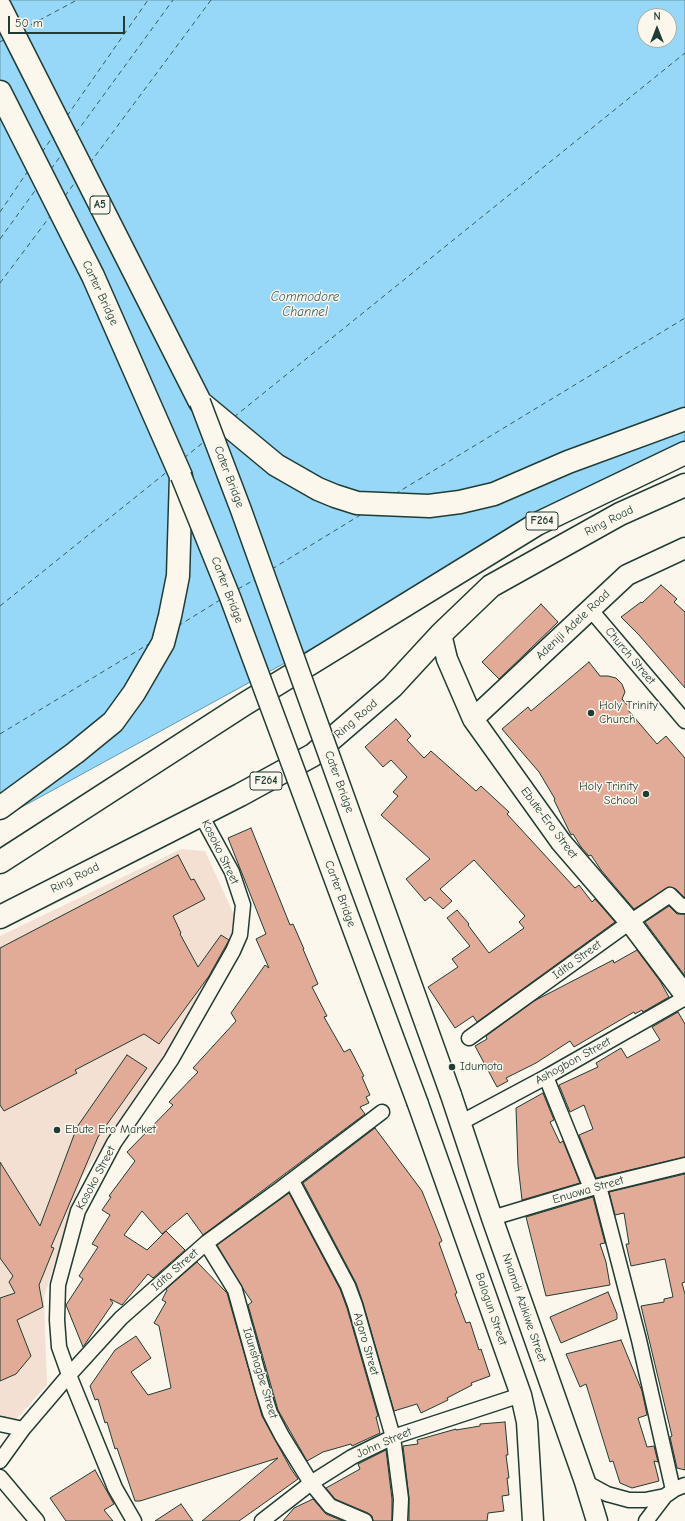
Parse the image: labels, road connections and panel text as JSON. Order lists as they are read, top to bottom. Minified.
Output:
{"streets":{"main road":["A5","Carter Bridge","Cater Bridge","F264","Ring Road","Adeniji Adele Road","Ebute-Ero Street","Nnamdi Azikiwe Street","Balogun Street"],"street":["Church Street","Kosoko Street","Idita Street","Ashogbon Street","Enuowa Street","Agoro Street","Idunshagbe Street","John Street"]},"crossings":[["A5","Cater Bridge"],["Carter Bridge","Balogun Street"],["Cater Bridge","Nnamdi Azikiwe Street"],["Ring Road","Ebute-Ero Street"],["Ring Road","Kosoko Street"],["Adeniji Adele Road","Church Street"],["Adeniji Adele Road","Ebute-Ero Street"],["Ebute-Ero Street","Idita Street"],["Ebute-Ero Street","Ashogbon Street"],["Kosoko Street","Idita Street"],["Idita Street","Agoro Street"],["Idita Street","Idunshagbe Street"],["Ashogbon Street","Nnamdi Azikiwe Street"],["Enuowa Street","Nnamdi Azikiwe Street"],["Balogun Street","John Street"],["Agoro Street","John Street"],["Idunshagbe Street","John Street"]],"water":["Commodore Channel"],"places":["Holy Trinity Church","Holy Trinity School","Idumota","Ebute Ero Market"],"scale_bar":"50 m","north":"top"}
